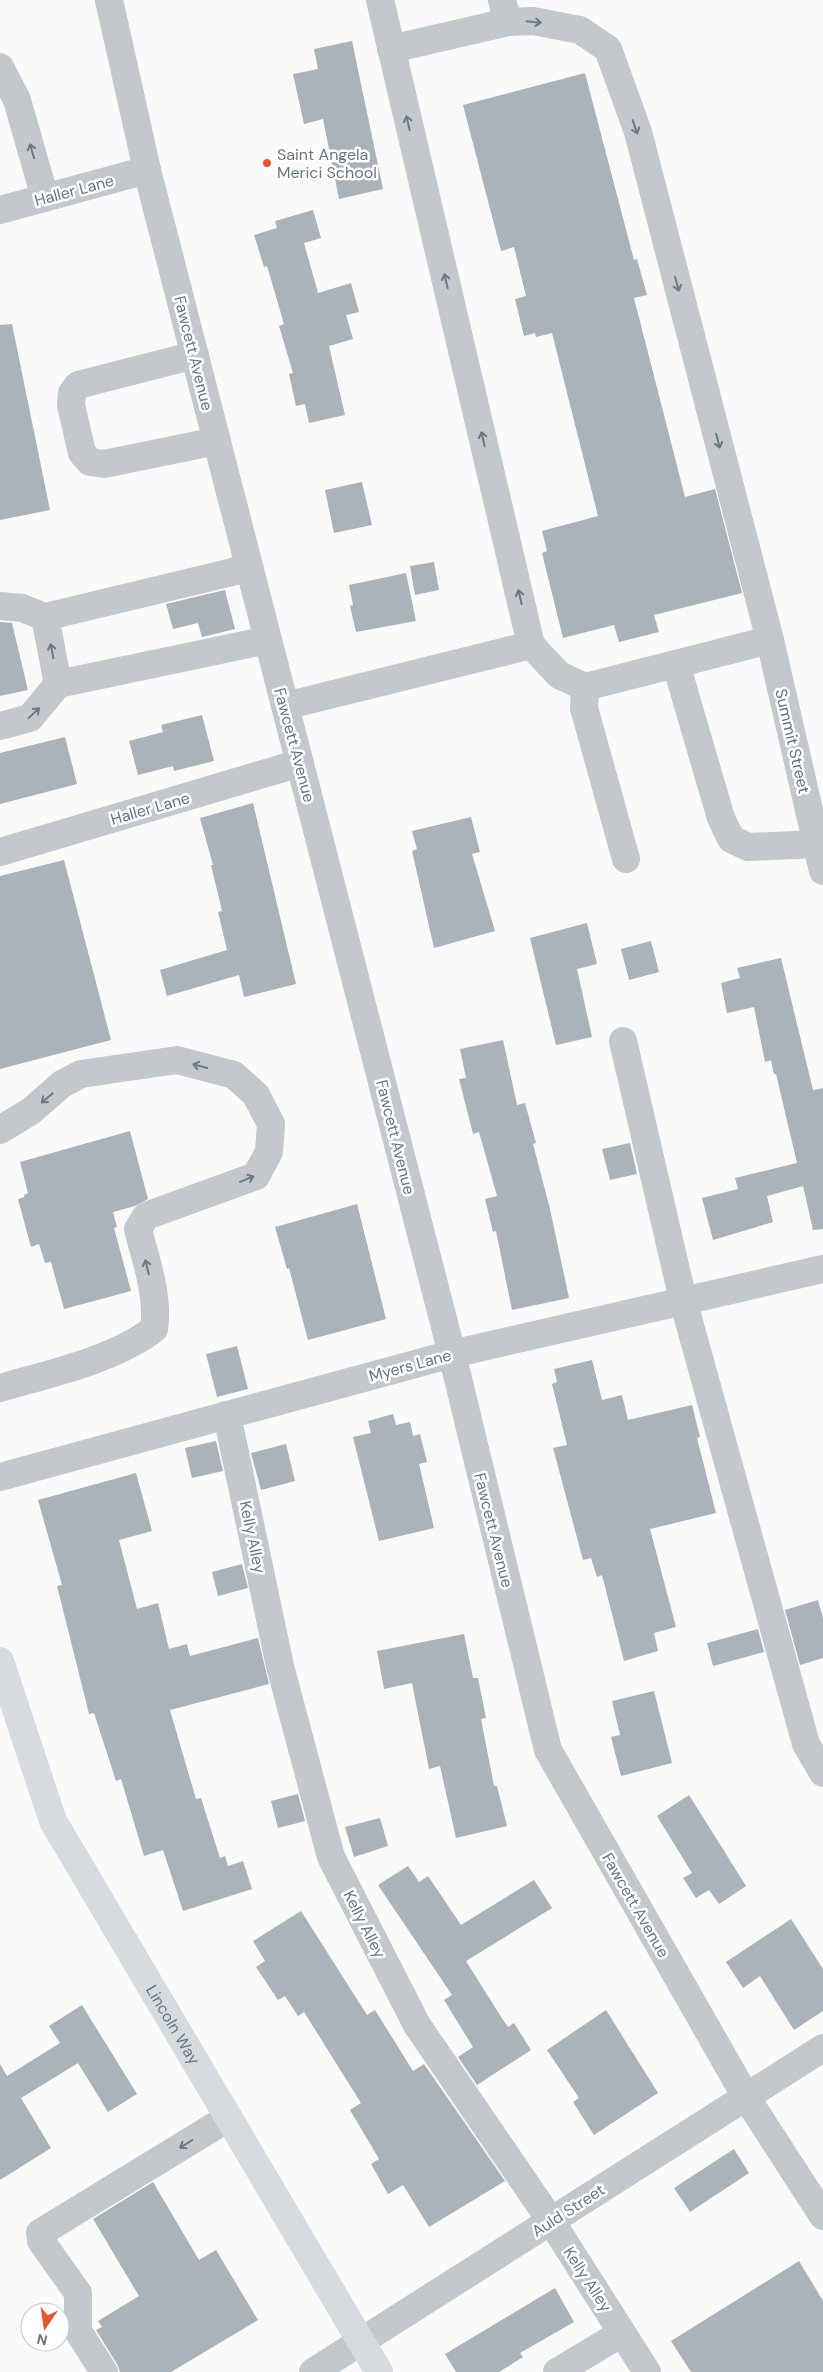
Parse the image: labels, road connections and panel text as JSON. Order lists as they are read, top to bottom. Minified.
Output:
{"streets":{"main road":["Lincoln Way"],"street":["Haller Lane","Fawcett Avenue","Summit Street","Myers Lane","Kelly Alley","Auld Street"]},"crossings":[["Haller Lane","Fawcett Avenue"],["Fawcett Avenue","Myers Lane"],["Fawcett Avenue","Auld Street"],["Myers Lane","Kelly Alley"],["Kelly Alley","Auld Street"],["Lincoln Way","Auld Street"]],"places":["Saint Angela Merici School"],"north":"bottom"}
